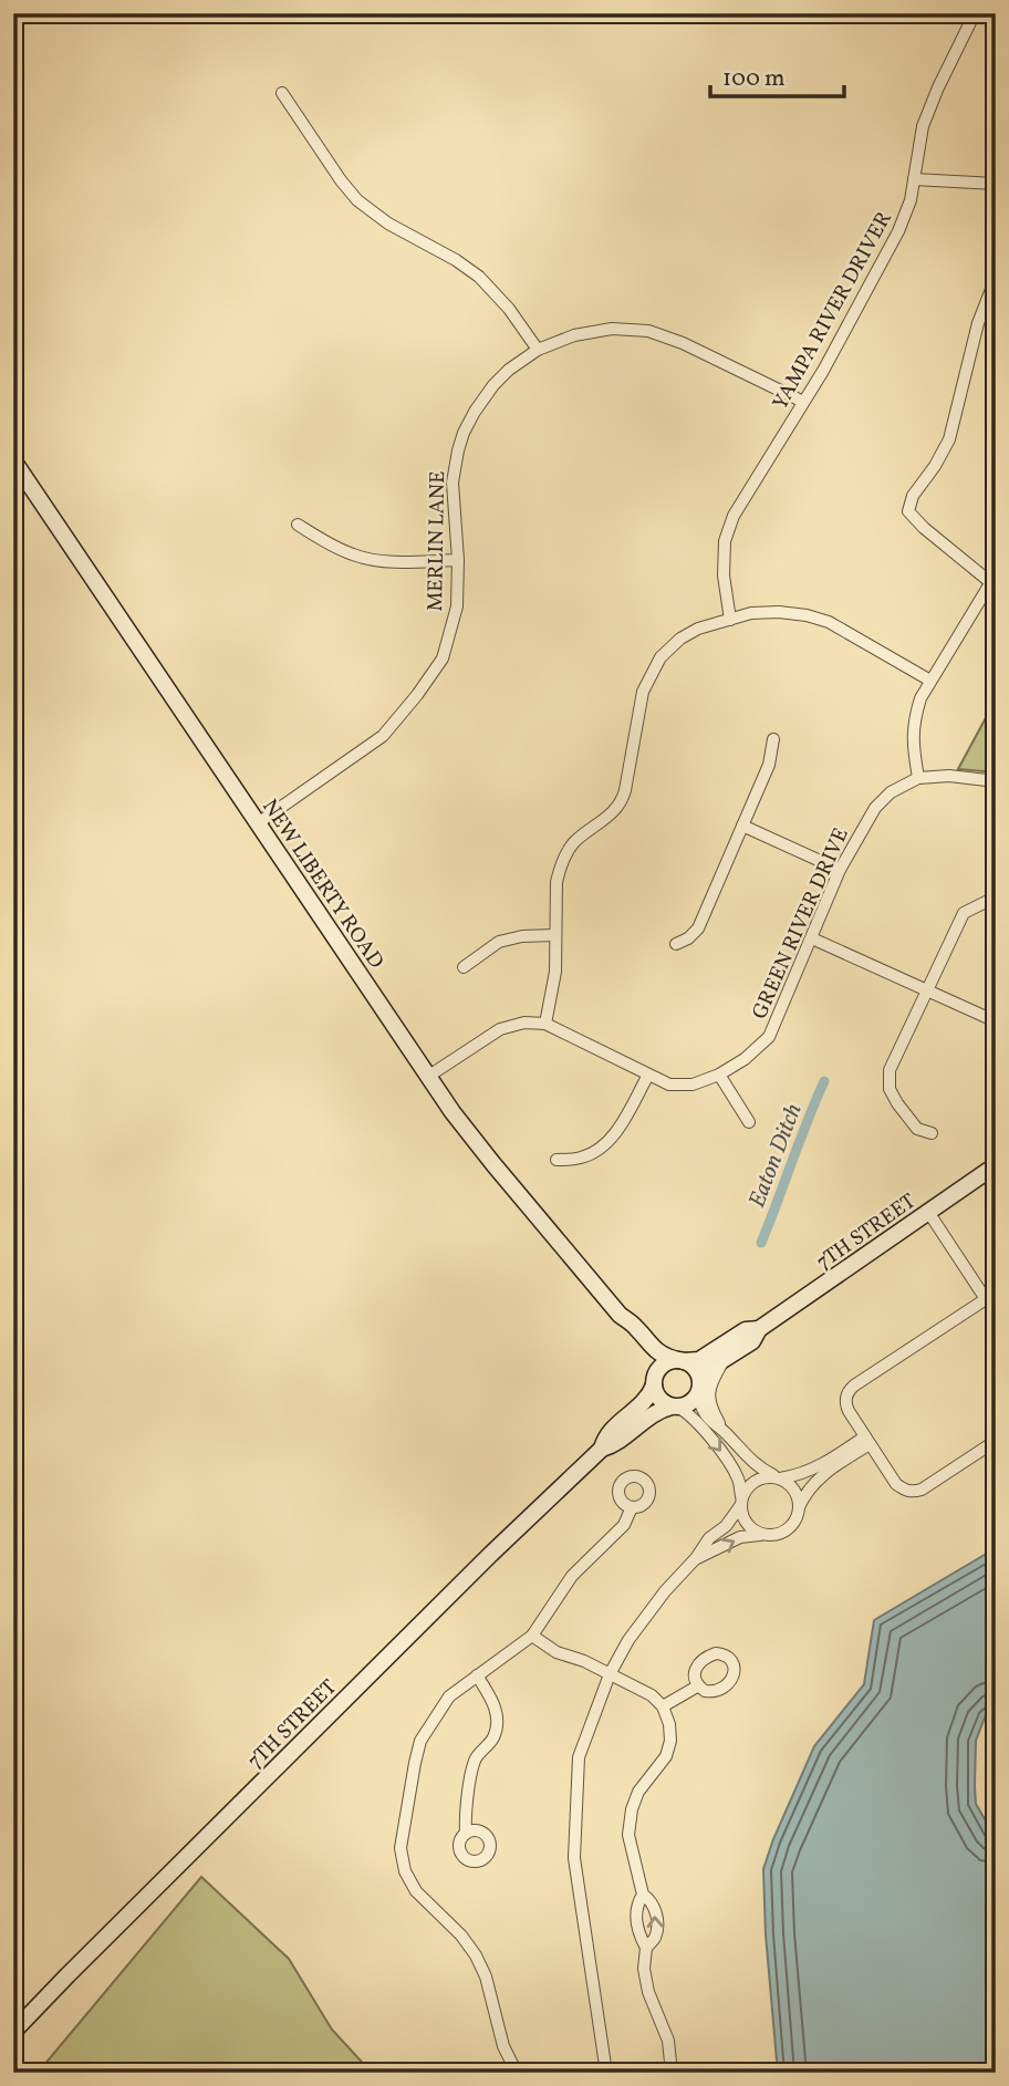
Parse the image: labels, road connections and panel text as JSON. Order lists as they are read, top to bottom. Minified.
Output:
{"streets":{"street":["YAMPA RIVER DRIVER","MERLIN LANE","NEW LIBERTY ROAD","GREEN RIVER DRIVE","7TH STREET"]},"crossings":[["YAMPA RIVER DRIVER","MERLIN LANE"],["MERLIN LANE","NEW LIBERTY ROAD"],["NEW LIBERTY ROAD","7TH STREET"]],"water":["Eaton Ditch"],"scale_bar":"100 m"}
